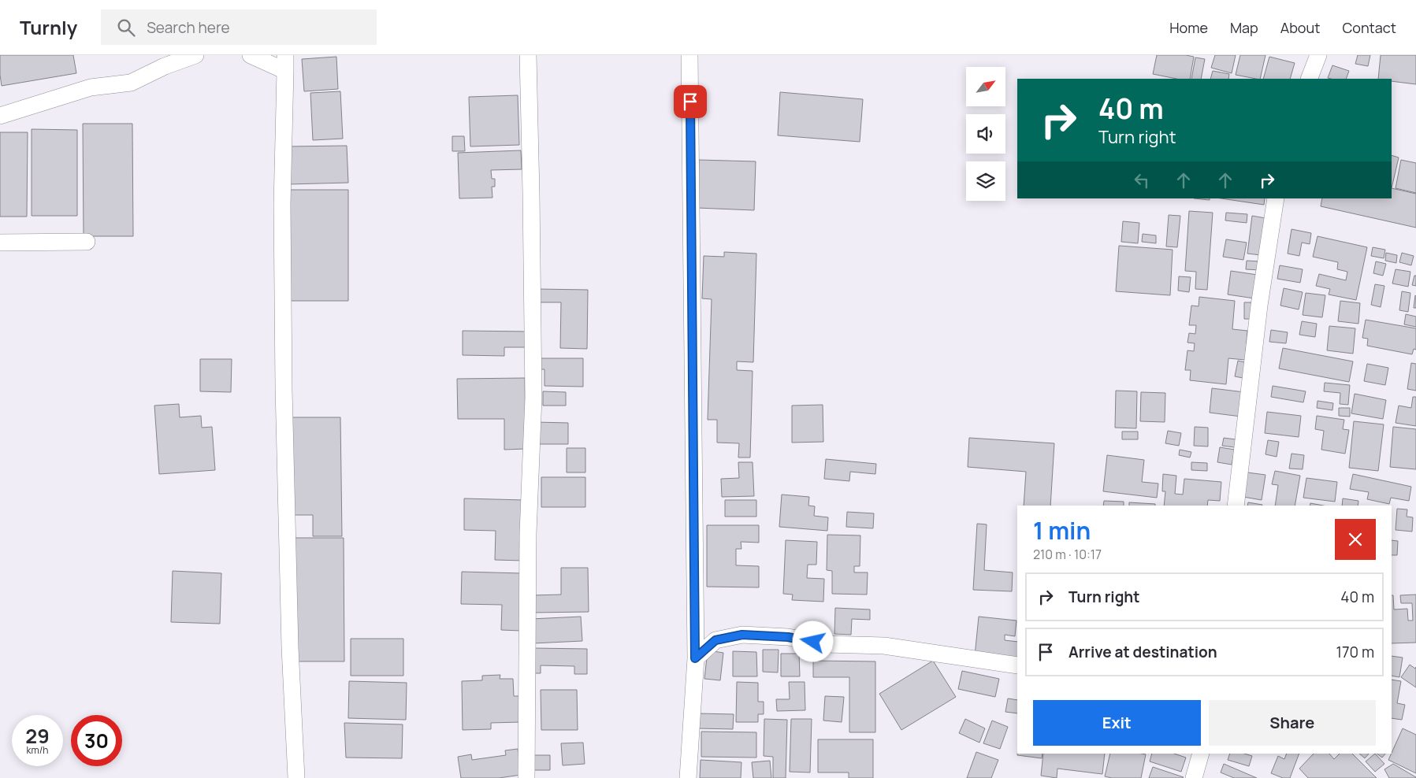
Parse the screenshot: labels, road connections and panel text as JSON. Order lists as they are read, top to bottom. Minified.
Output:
{"north":"top right","page":{"header":"Turnly","search":"Search here","nav":["Home","Map","About","Contact"],"turn":["40 m","Turn right"],"heading":["1 min","210 m · 10:17"],"list":[{"name":"Turn right","value":"40 m"},{"name":"Arrive at destination","value":"170 m"}],"buttons":["Exit","Share"],"speed":"29 km/h","limit":"30"}}
